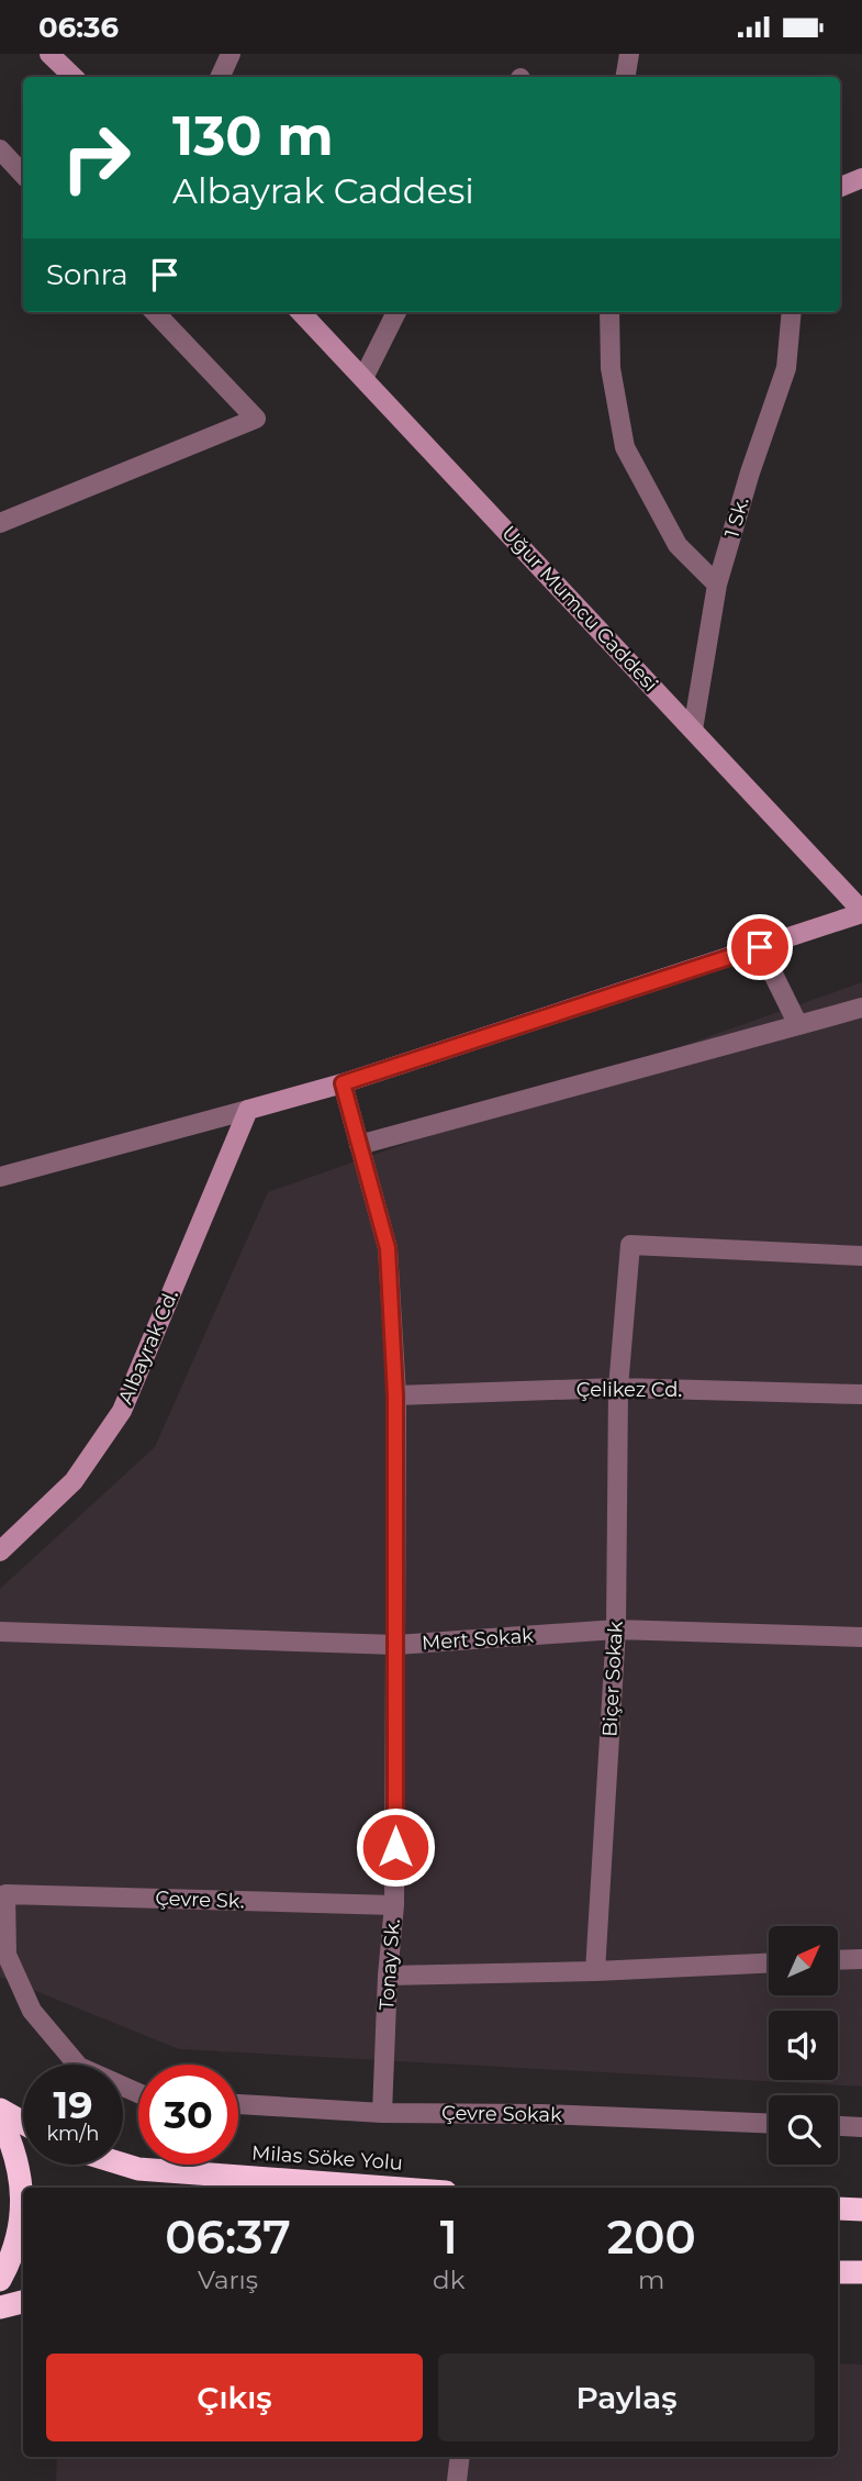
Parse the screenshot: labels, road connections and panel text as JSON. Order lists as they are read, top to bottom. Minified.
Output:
{"streets":{"highway":["Milas Söke Yolu"],"street":["1 Sk.","Uğur Mumcu Caddesi","Albayrak Cd.","Çelikez Cd.","Mert Sokak","Biçer Sokak","Çevre Sk.","Tonay Sk.","Çevre Sokak"]},"crossings":[["1 Sk.","Uğur Mumcu Caddesi"],["Çelikez Cd.","Biçer Sokak"],["Çelikez Cd.","Tonay Sk."],["Mert Sokak","Biçer Sokak"],["Mert Sokak","Tonay Sk."],["Çevre Sk.","Tonay Sk."],["Tonay Sk.","Çevre Sokak"]],"north":"top right","page":{"status":"06:36","turn":["130 m","Albayrak Caddesi"],"then":"Sonra","speed":"19 km/h","limit":"30","eta":["06:37","Varış","1","dk","200","m"],"buttons":["Çıkış","Paylaş"]}}
